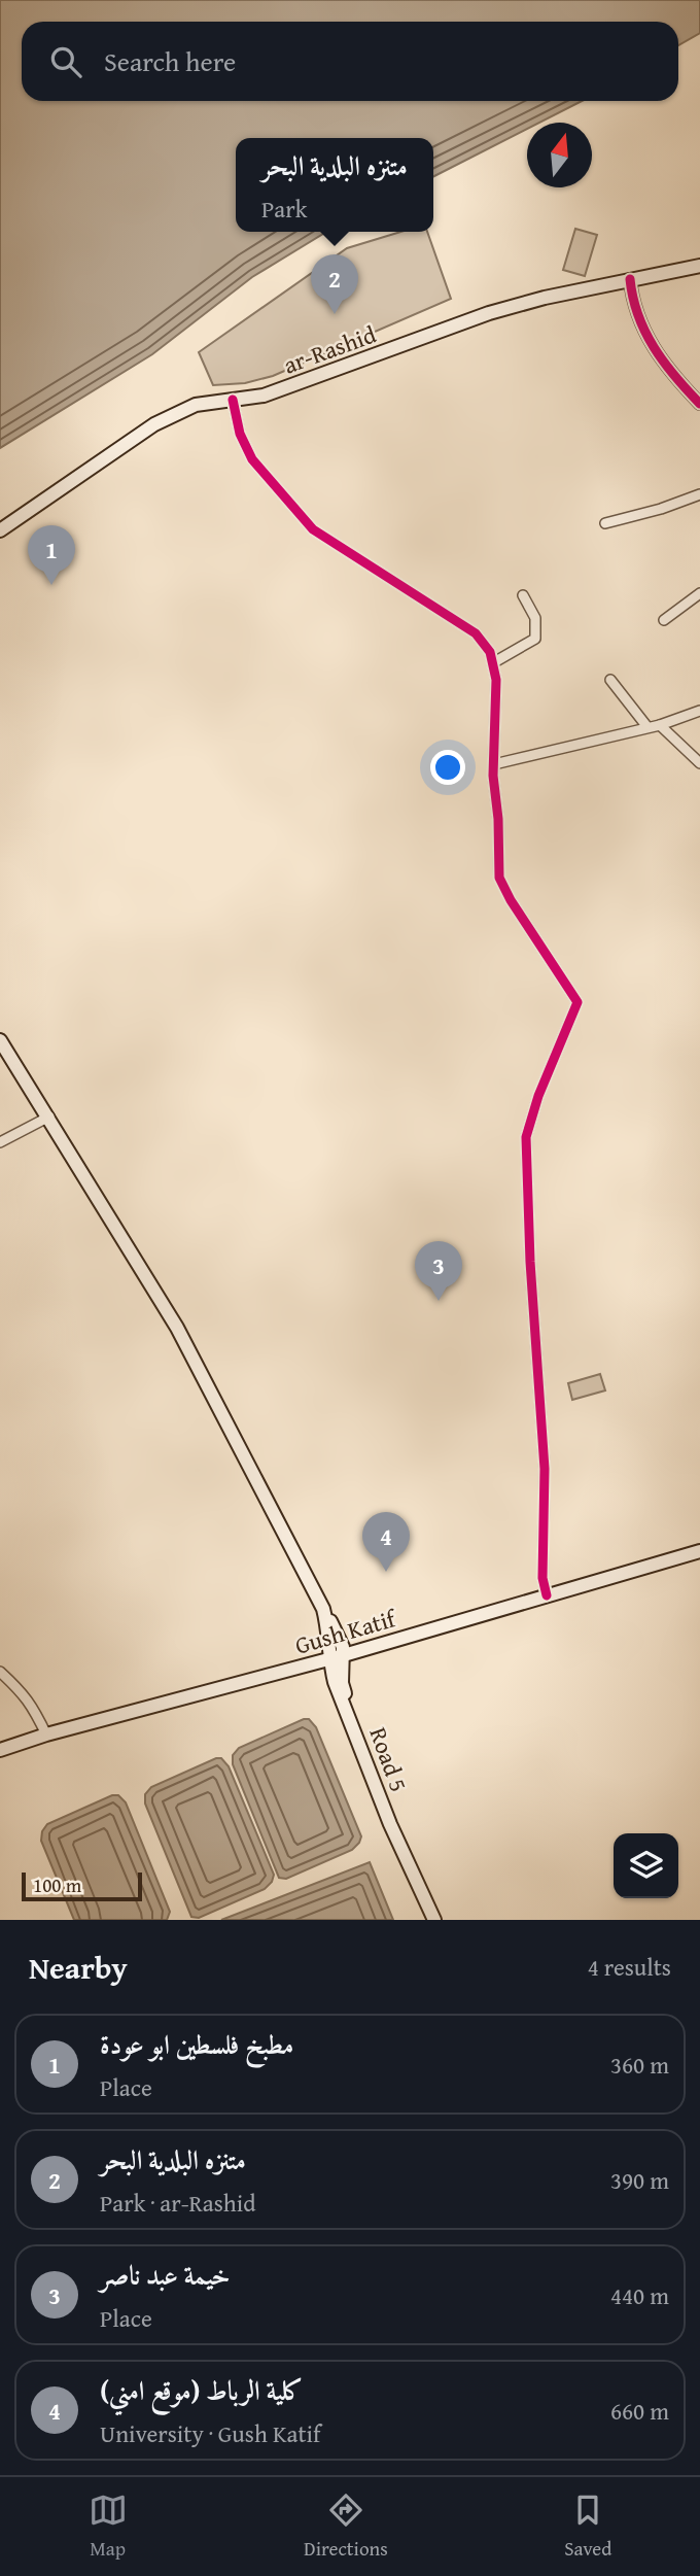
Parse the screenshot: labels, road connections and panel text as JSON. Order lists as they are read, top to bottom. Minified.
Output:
{"streets":{"main road":["ar-Rashid","Gush Katif","Road 5"]},"crossings":[["Gush Katif","Road 5"]],"scale_bar":"100 m","north":"top","page":{"search":"Search here","popup":["متنزه البلدية البحر","Park"],"pins":["2","1","3","4"],"scale":"100 m","heading":["Nearby","4 results"],"list":[{"mark":"1","name":"مطبخ فلسطين ابو عودة","note":"Place","value":"360 m"},{"mark":"2","name":"متنزه البلدية البحر","note":"Park · ar-Rashid","value":"390 m"},{"mark":"3","name":"خيمة عبد ناصر","note":"Place","value":"440 m"},{"mark":"4","name":"كلية الرباط (موقع امني)","note":"University · Gush Katif","value":"660 m"}],"nav":["Map","Directions","Saved"]}}
